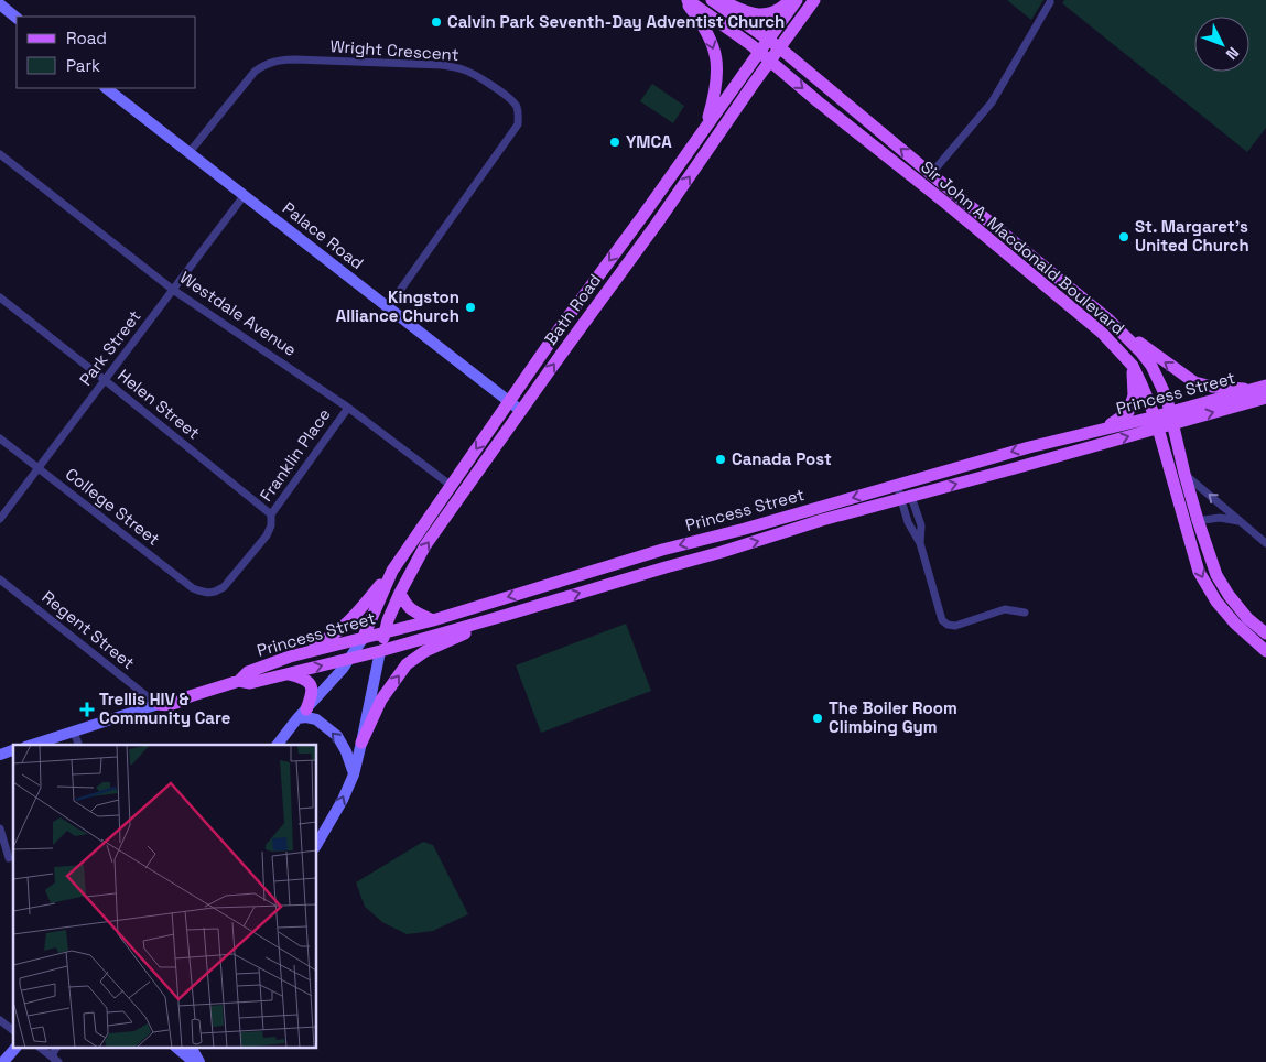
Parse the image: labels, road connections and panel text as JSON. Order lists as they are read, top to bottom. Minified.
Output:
{"streets":{"main road":["Palace Road","Sir John A. Macdonald Boulevard","Bath Road","Princess Street"],"street":["Wright Crescent","Westdale Avenue","Park Street","Helen Street","Franklin Place","College Street","Regent Street"]},"crossings":[["Wright Crescent","Palace Road"],["Palace Road","Bath Road"],["Palace Road","Park Street"],["Sir John A. Macdonald Boulevard","Bath Road"],["Sir John A. Macdonald Boulevard","Princess Street"],["Bath Road","Westdale Avenue"],["Bath Road","Princess Street"],["Westdale Avenue","Park Street"],["Westdale Avenue","Franklin Place"],["Park Street","Helen Street"],["Park Street","College Street"],["Princess Street","Regent Street"],["Helen Street","Franklin Place"],["Franklin Place","College Street"]],"places":{"other":["Calvin Park Seventh-Day Adventist Church","YMCA","St. Margaret's United Church","Kingston Alliance Church","Canada Post","The Boiler Room Climbing Gym"],"health":["Trellis HIV & Community Care"]},"legend":["Road","Park"],"north":"bottom right"}
